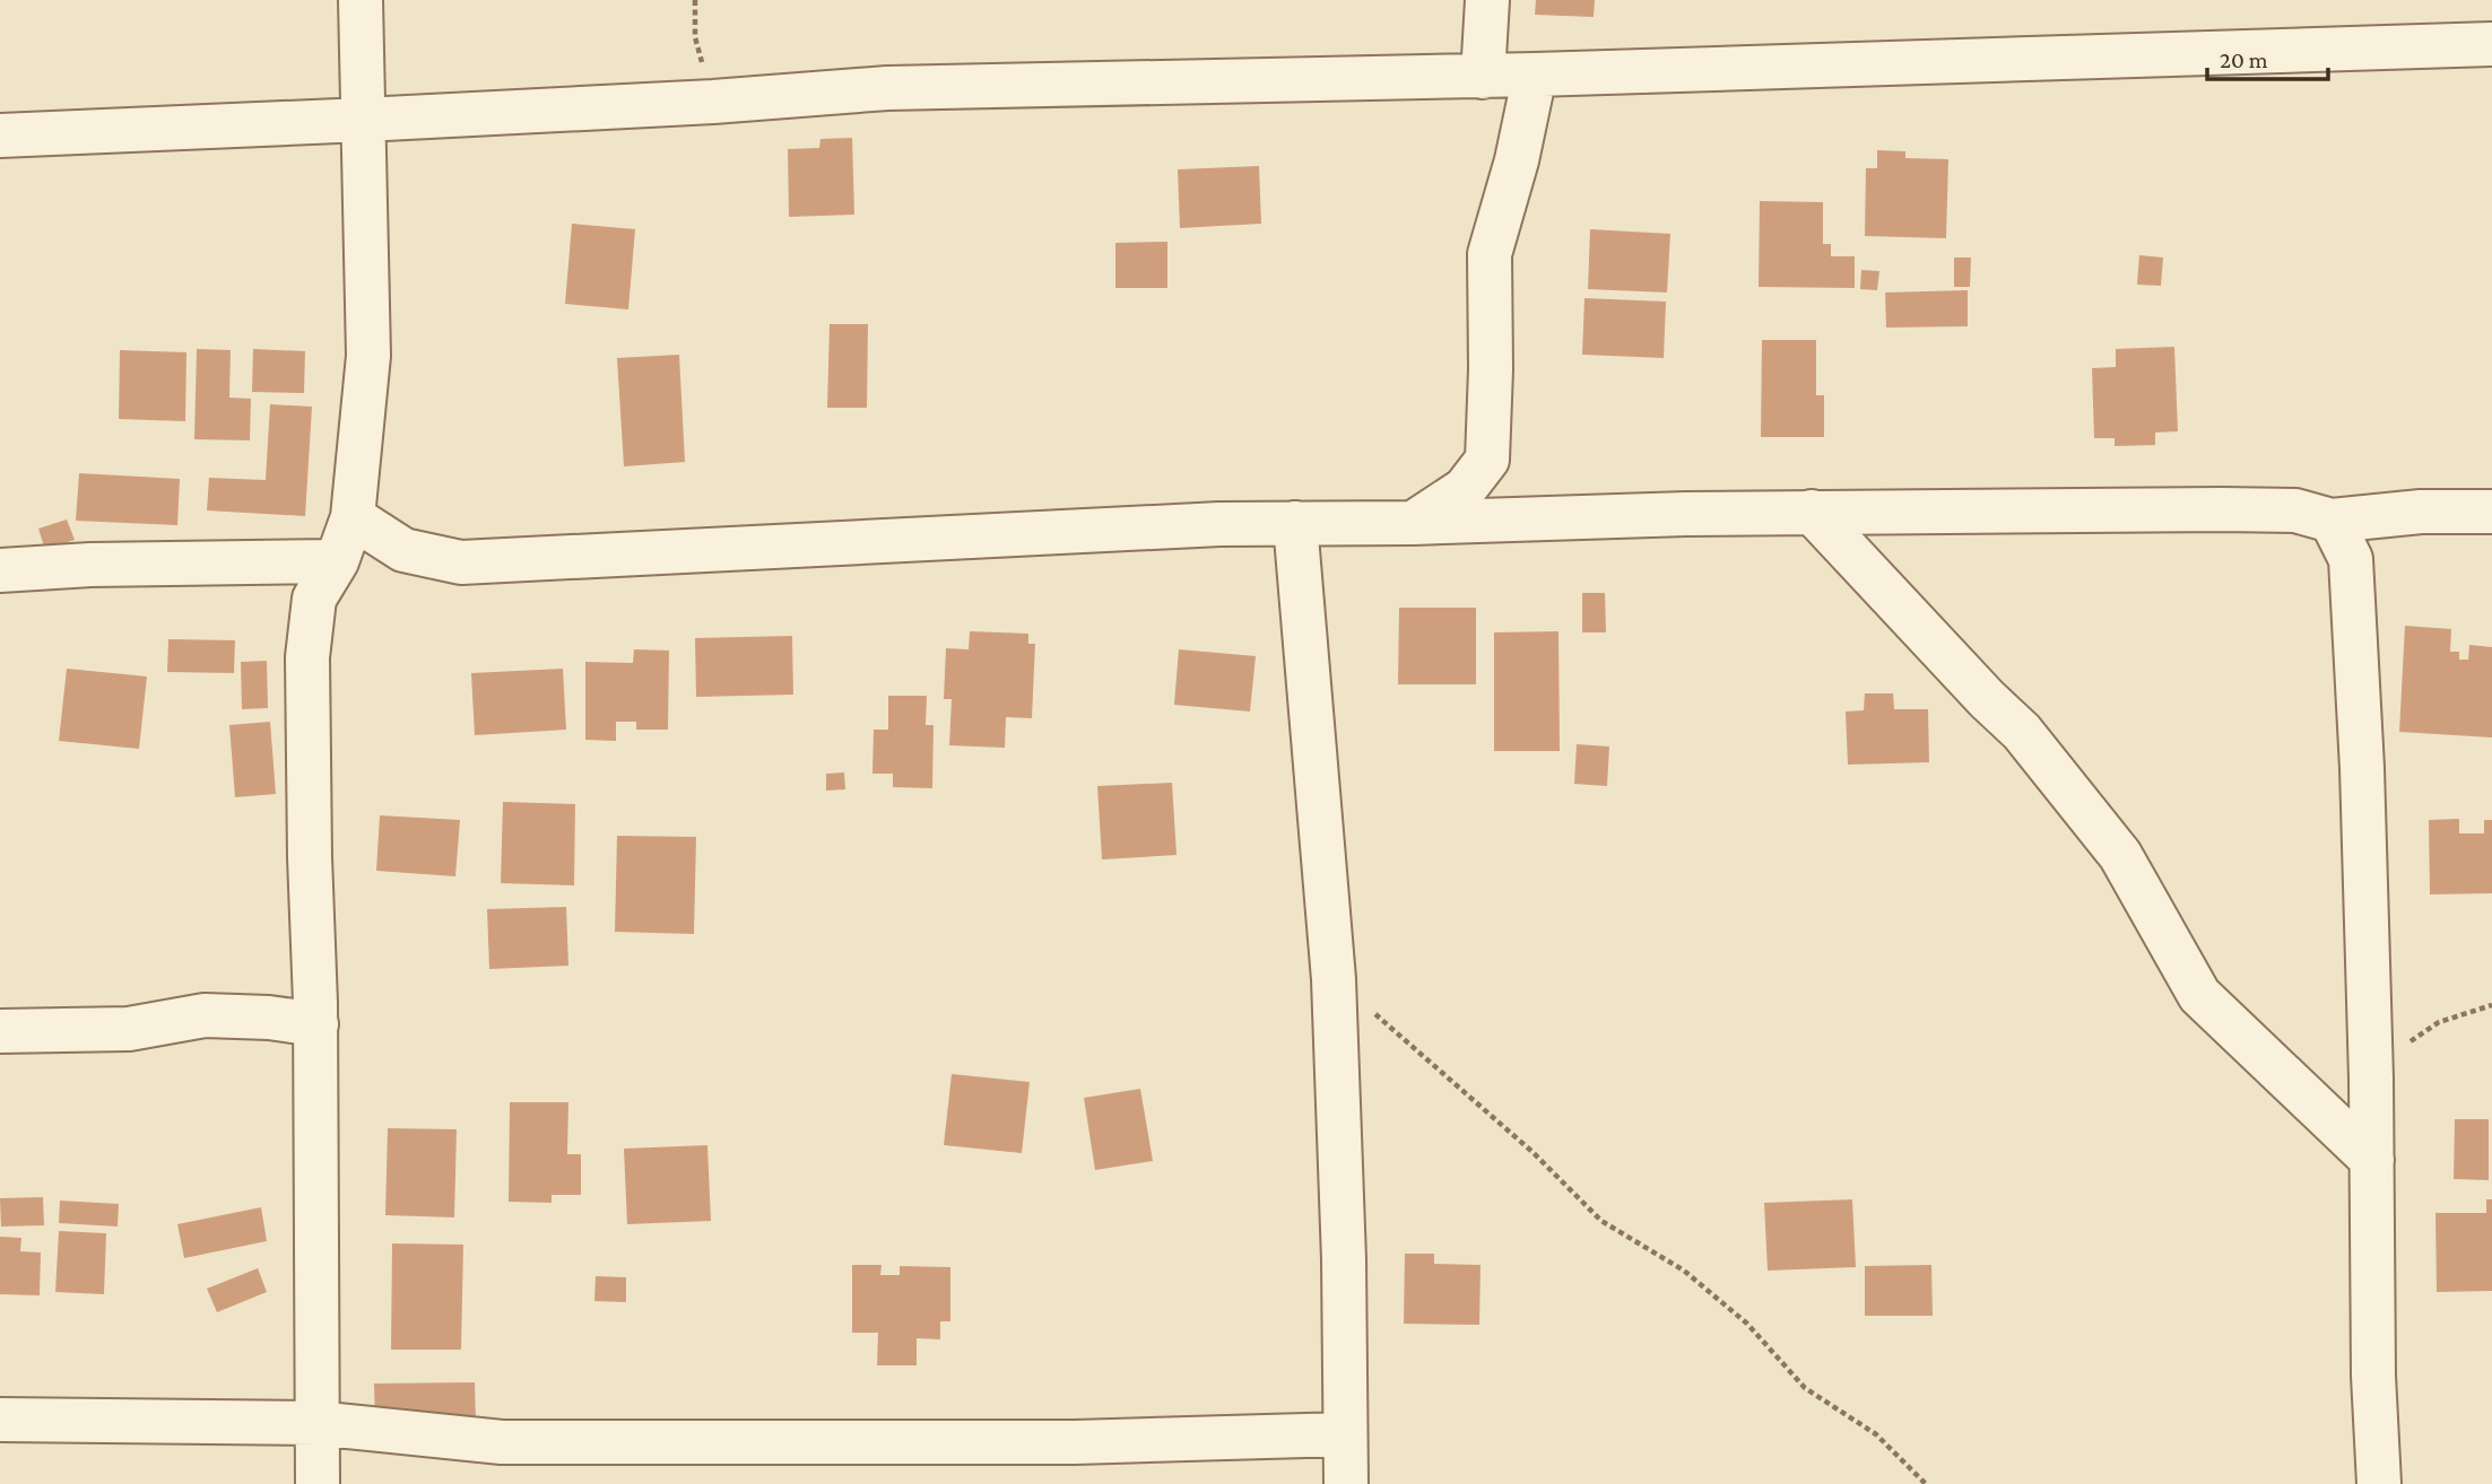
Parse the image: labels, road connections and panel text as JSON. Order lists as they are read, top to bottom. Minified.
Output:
{"scale_bar":"20 m"}
